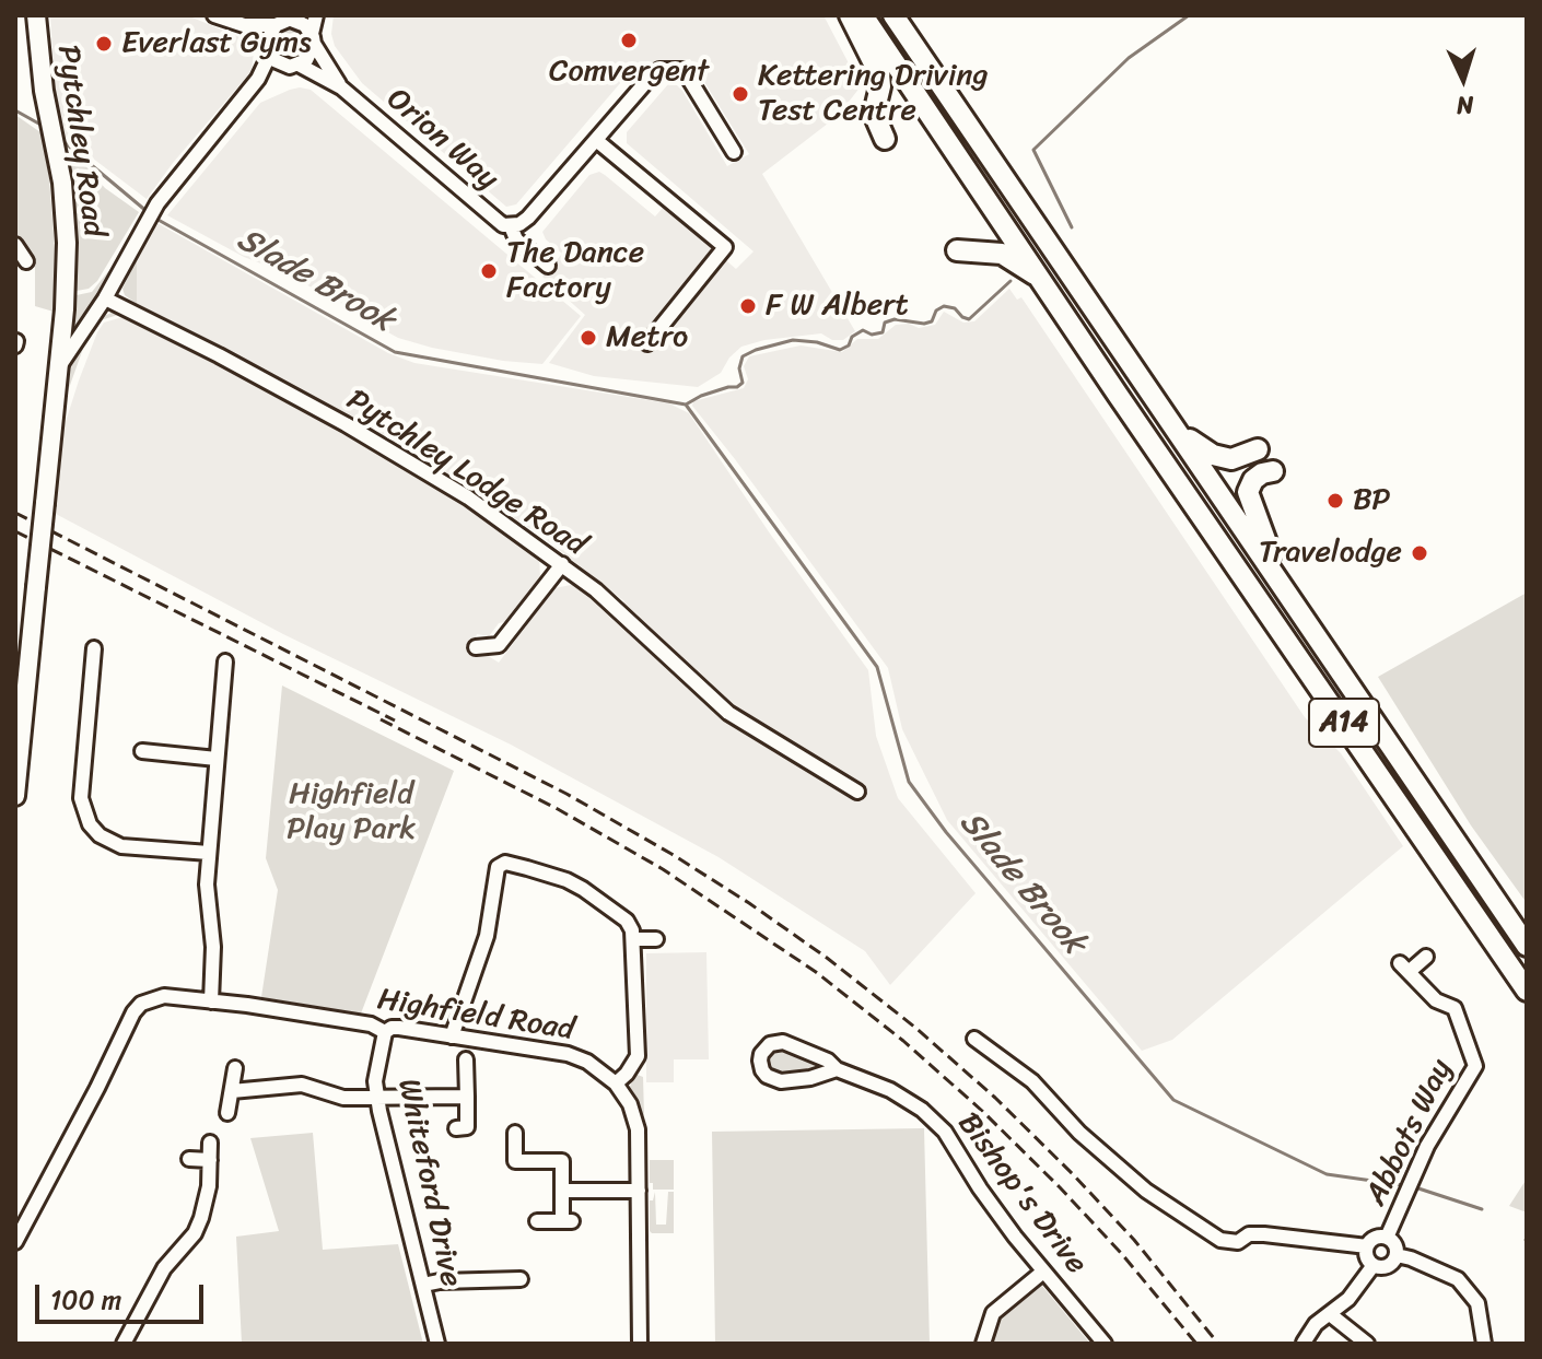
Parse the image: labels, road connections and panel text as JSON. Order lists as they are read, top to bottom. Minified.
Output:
{"streets":{"highway":["A14"],"main road":["Pytchley Road"],"street":["Orion Way","Pytchley Lodge Road","Highfield Road","Abbots Way","Whiteford Drive","Bishop's Drive"]},"crossings":[["Highfield Road","Whiteford Drive"]],"water":["Slade Brook"],"parks":["Highfield Play Park"],"places":["Comvergent","Everlast Gyms","Kettering Driving Test Centre","The Dance Factory","F W Albert","Metro","BP","Travelodge"],"scale_bar":"100 m","north":"bottom"}
